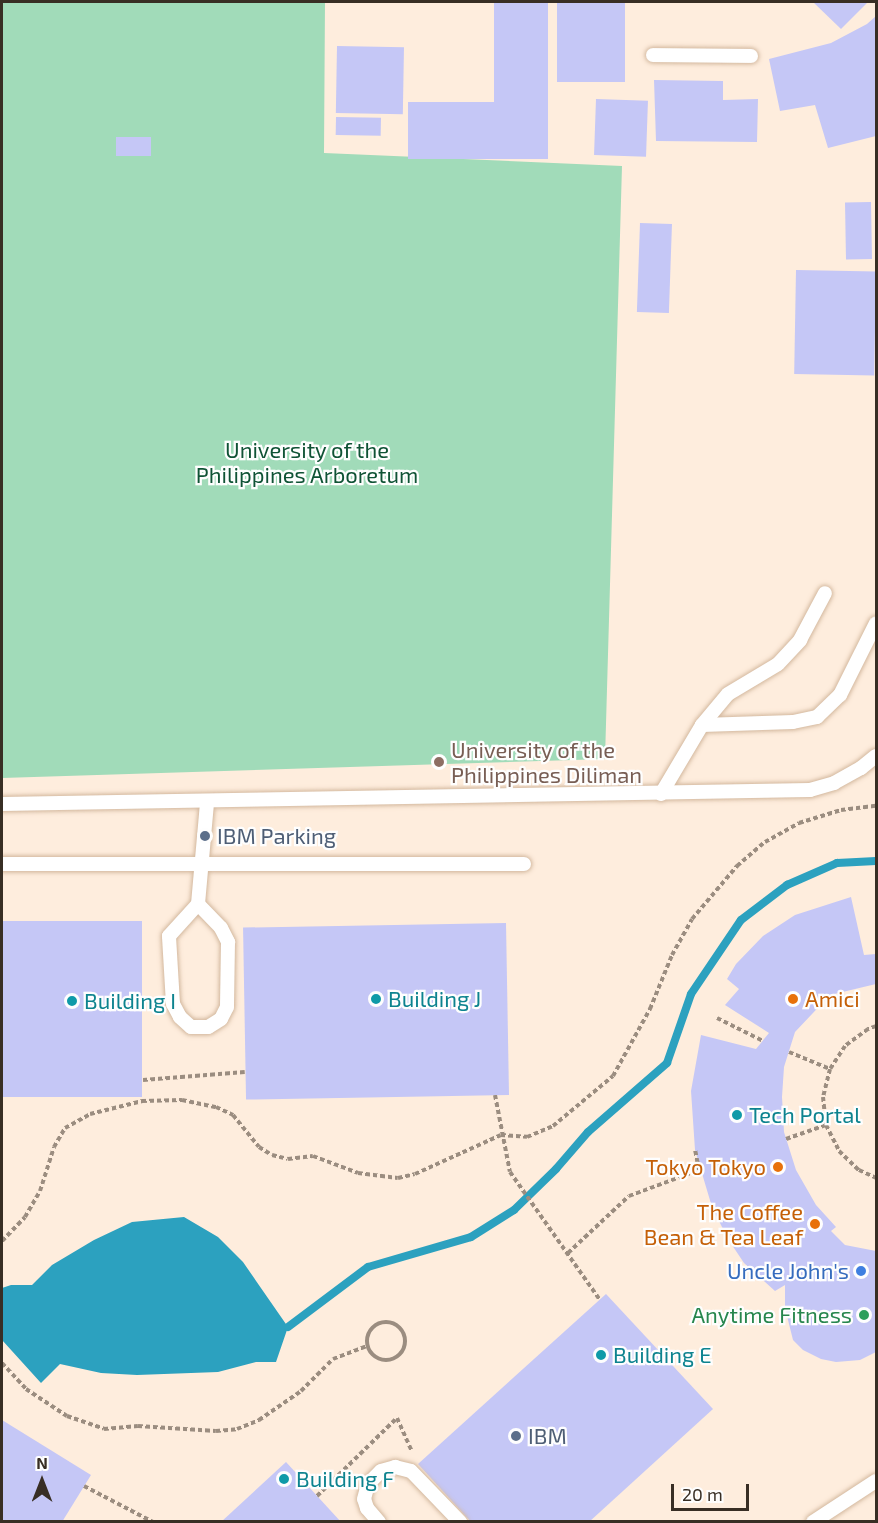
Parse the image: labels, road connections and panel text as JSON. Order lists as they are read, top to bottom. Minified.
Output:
{"parks":["University of the Philippines Arboretum"],"places":["University of the Philippines Diliman","IBM Parking","Building J","Amici","Building I","Tech Portal","Tokyo Tokyo","The Coffee Bean & Tea Leaf","Uncle John's","Anytime Fitness","Building E","IBM","Building F"],"scale_bar":"20 m","north":"top"}
